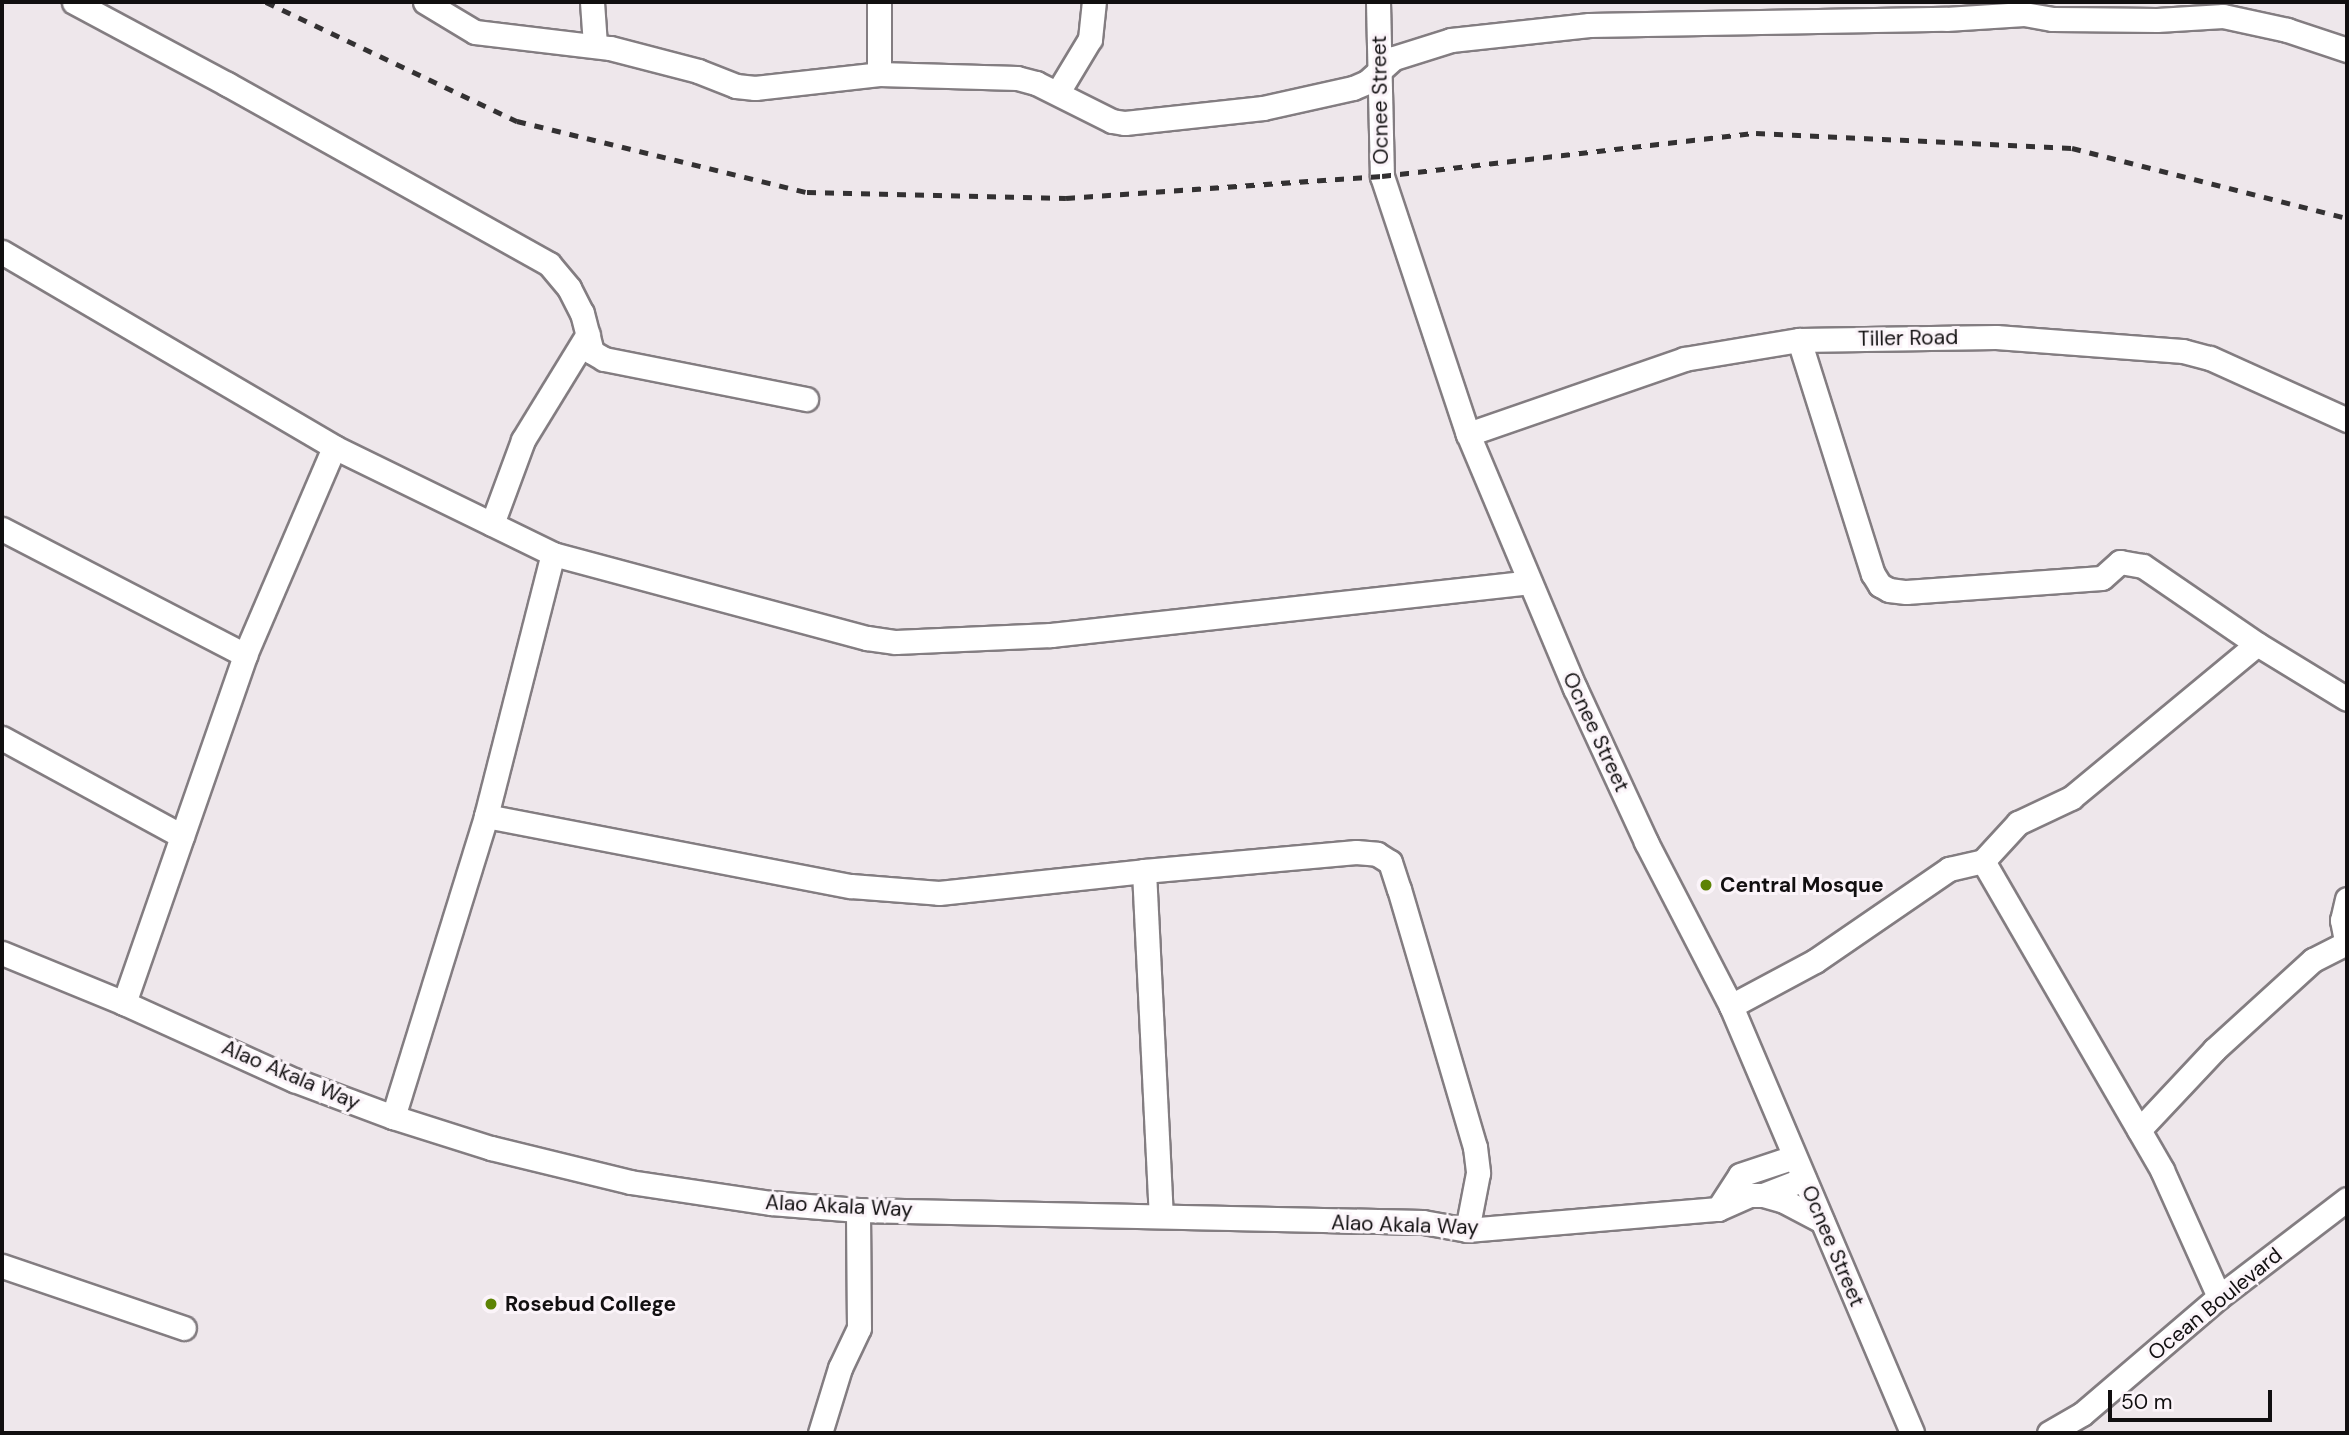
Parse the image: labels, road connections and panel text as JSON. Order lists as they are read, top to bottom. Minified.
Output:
{"streets":{"street":["Ocnee Street","Tiller Road","Alao Akala Way","Ocean Boulevard"]},"crossings":[["Ocnee Street","Tiller Road"],["Ocnee Street","Alao Akala Way"]],"places":["Central Mosque","Rosebud College"],"scale_bar":"50 m"}
